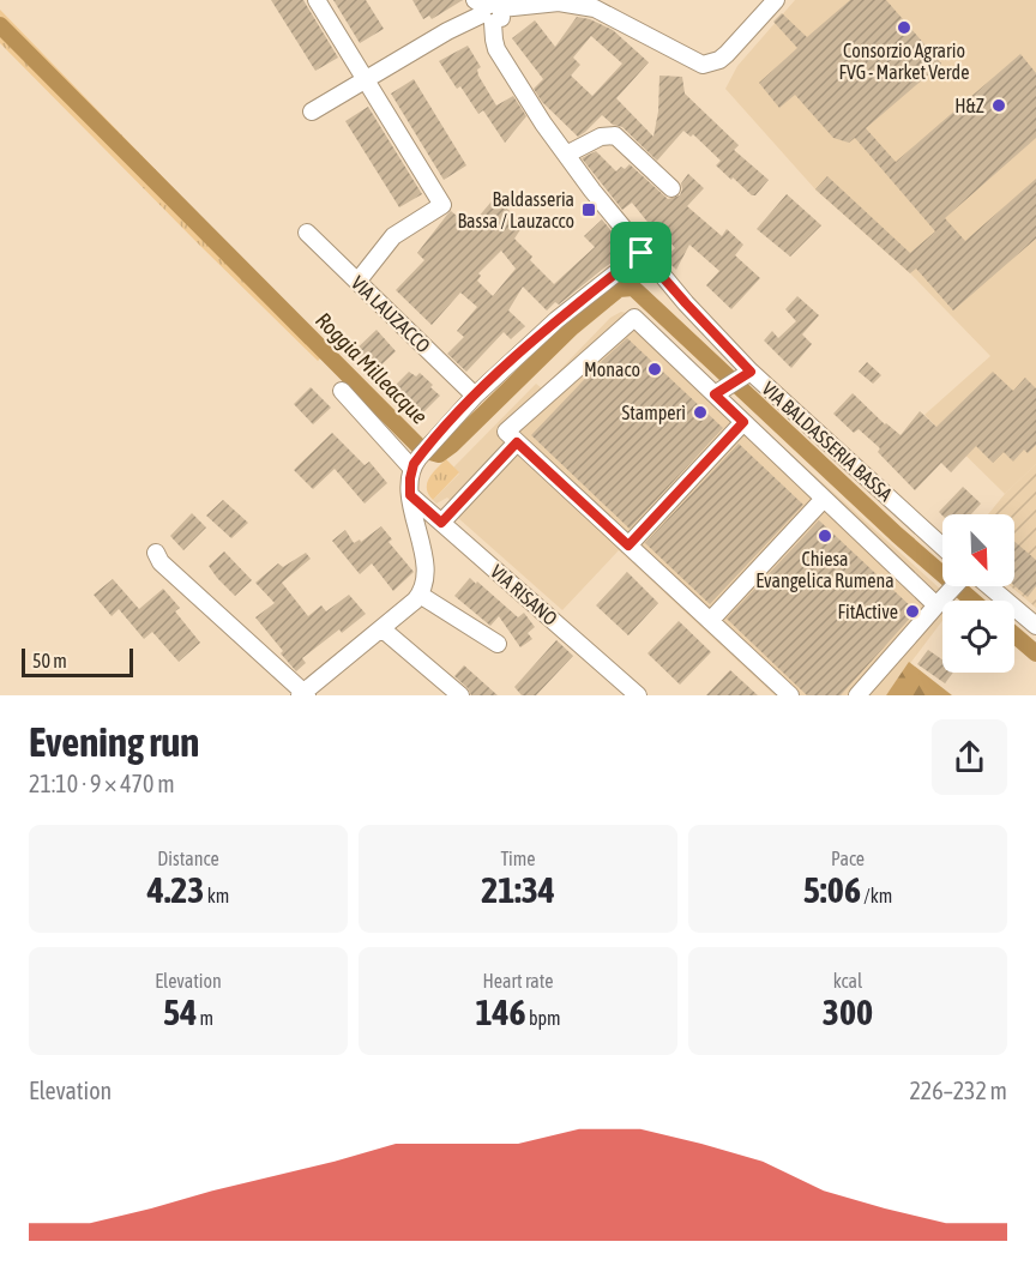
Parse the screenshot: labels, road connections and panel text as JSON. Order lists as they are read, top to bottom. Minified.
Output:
{"streets":{"street":["VIA LAUZACCO","VIA BALDASSERIA BASSA","VIA RISANO"]},"water":["Roggia Milleacque"],"places":{"other":["Consorzio Agrario FVG - Market Verde","H&Z","Monaco","Stamperì","Chiesa Evangelica Rumena","FitActive"],"transit":["Baldasseria Bassa / Lauzacco"]},"scale_bar":"50 m","north":"bottom right","page":{"scale":"50 m","heading":["Evening run","21:10 · 9 × 470 m"],"stats":[["Distance","4.23 km"],["Time","21:34"],["Pace","5:06 /km"],["Elevation","54 m"],["Heart rate","146 bpm"],["kcal","300"]],"chart":["Elevation","226–232 m"]}}
